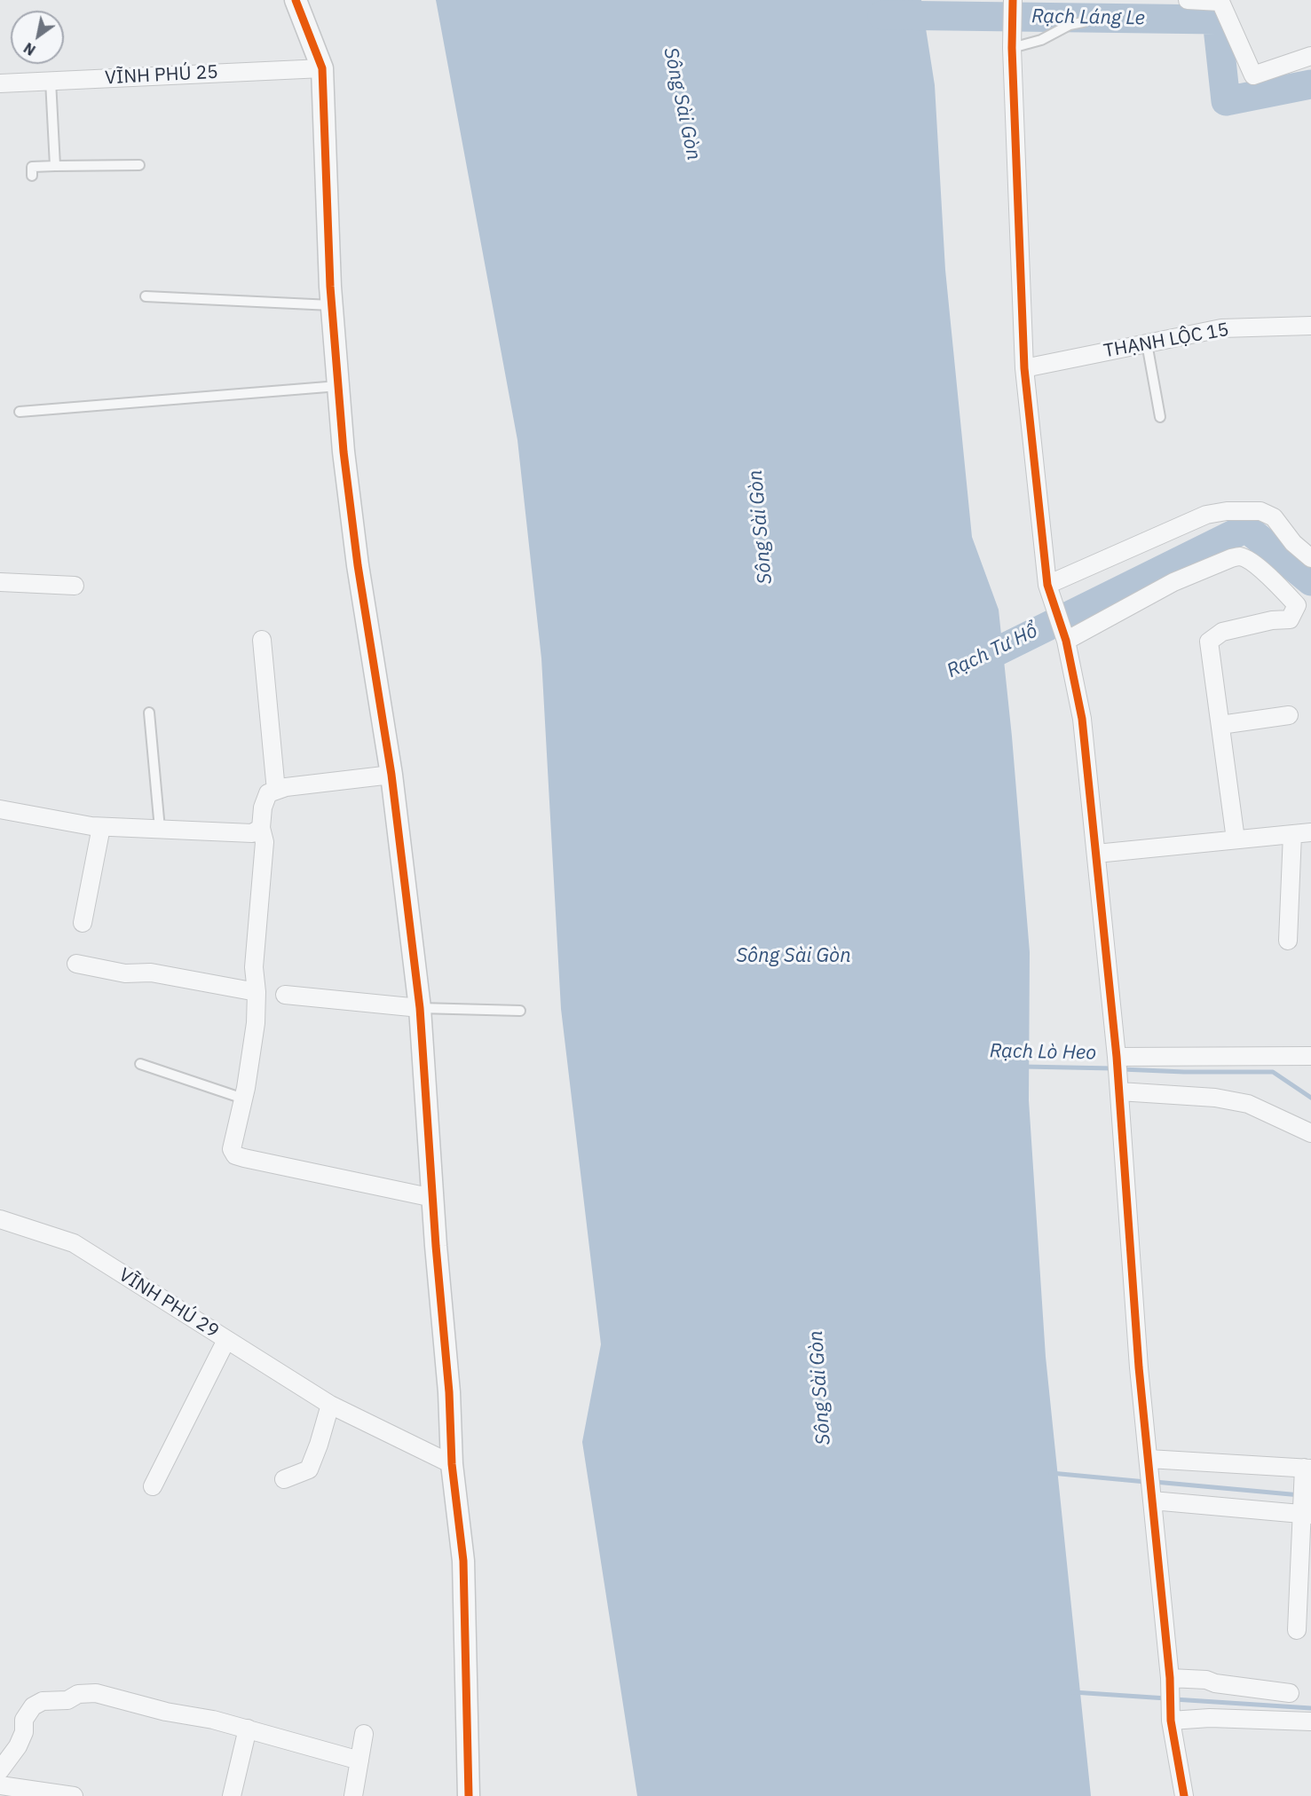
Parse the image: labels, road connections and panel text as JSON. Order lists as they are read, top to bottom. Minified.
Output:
{"streets":{"street":["VĨNH PHÚ 25","THẠNH LỘC 15","VĨNH PHÚ 29"]},"water":["Rạch Láng Le","Sông Sài Gòn","Rạch Tư Hổ","Rạch Lò Heo"],"north":"bottom left"}
